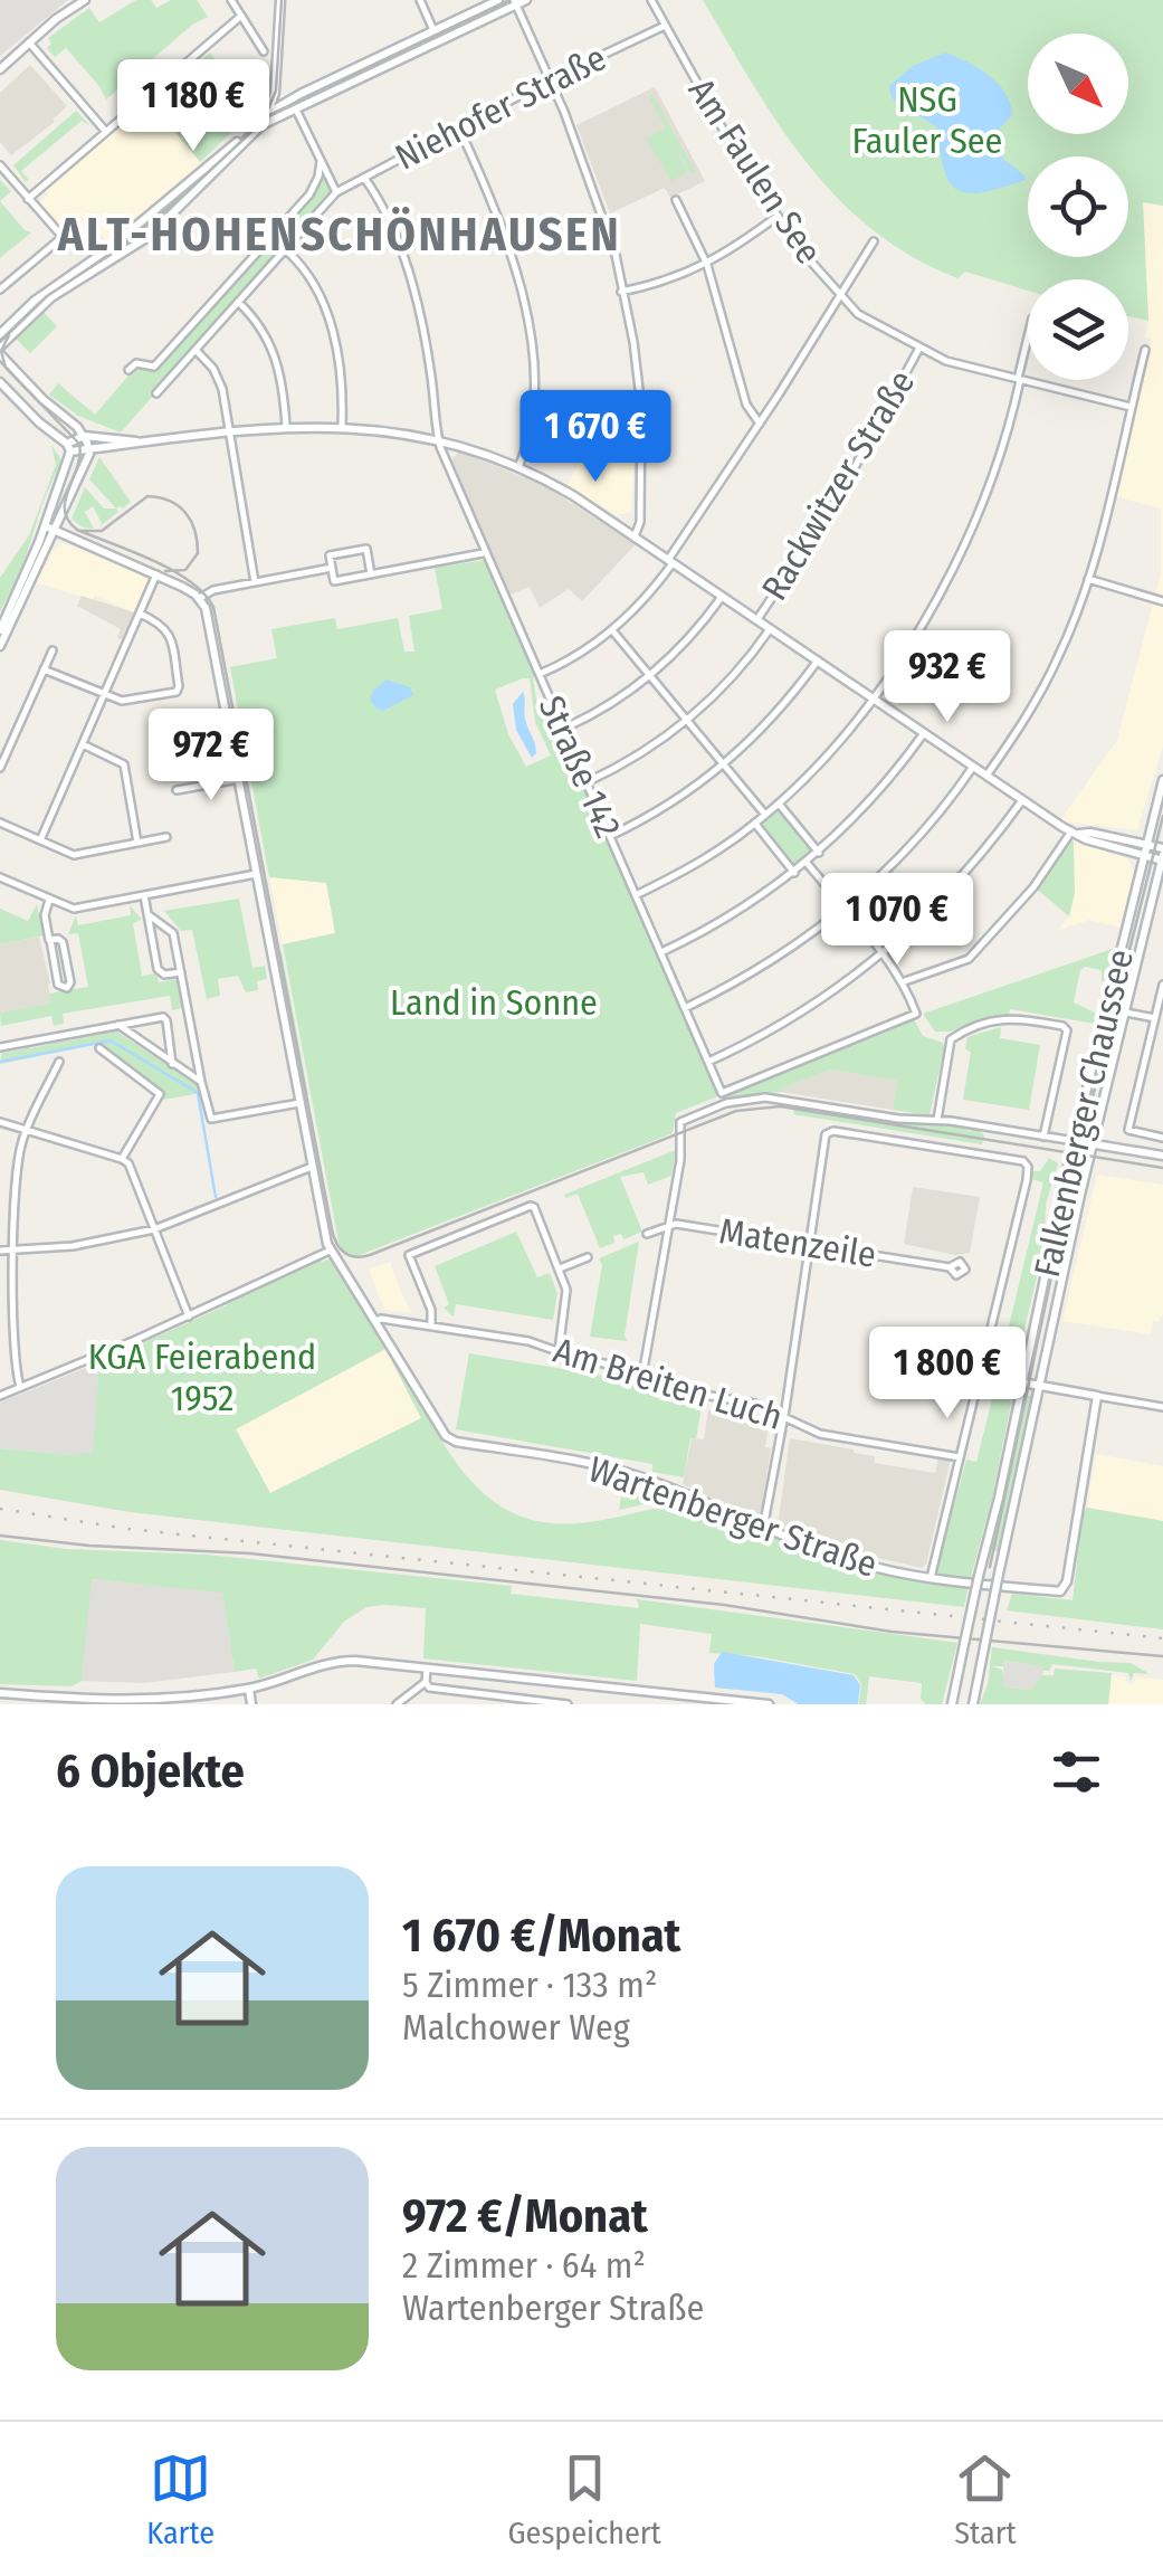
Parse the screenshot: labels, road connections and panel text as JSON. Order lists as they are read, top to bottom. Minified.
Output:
{"streets":{"main road":["Falkenberger Chaussee","Wartenberger Straße"],"street":["Niehofer Straße","Am Faulen See","Rackwitzer Straße","Straße 142","Matenzeile","Am Breiten Luch"]},"crossings":[["Niehofer Straße","Am Faulen See"],["Niehofer Straße","Straße 142"],["Am Faulen See","Rackwitzer Straße"],["Falkenberger Chaussee","Matenzeile"],["Falkenberger Chaussee","Am Breiten Luch"],["Falkenberger Chaussee","Wartenberger Straße"],["Am Breiten Luch","Wartenberger Straße"]],"districts":["ALT-HOHENSCHÖNHAUSEN"],"parks":["NSG Fauler See","Land in Sonne","KGA Feierabend 1952"],"north":"bottom right","page":{"price":["1 180 €","1 670 €","932 €","972 €","1 070 €","1 800 €"],"heading":"6 Objekte","list":[{"name":"1 670 €/Monat","note":"5 Zimmer · 133 m² · Malchower Weg"},{"name":"972 €/Monat","note":"2 Zimmer · 64 m² · Wartenberger Straße"}],"tabs":["Karte","Gespeichert","Start"]}}
